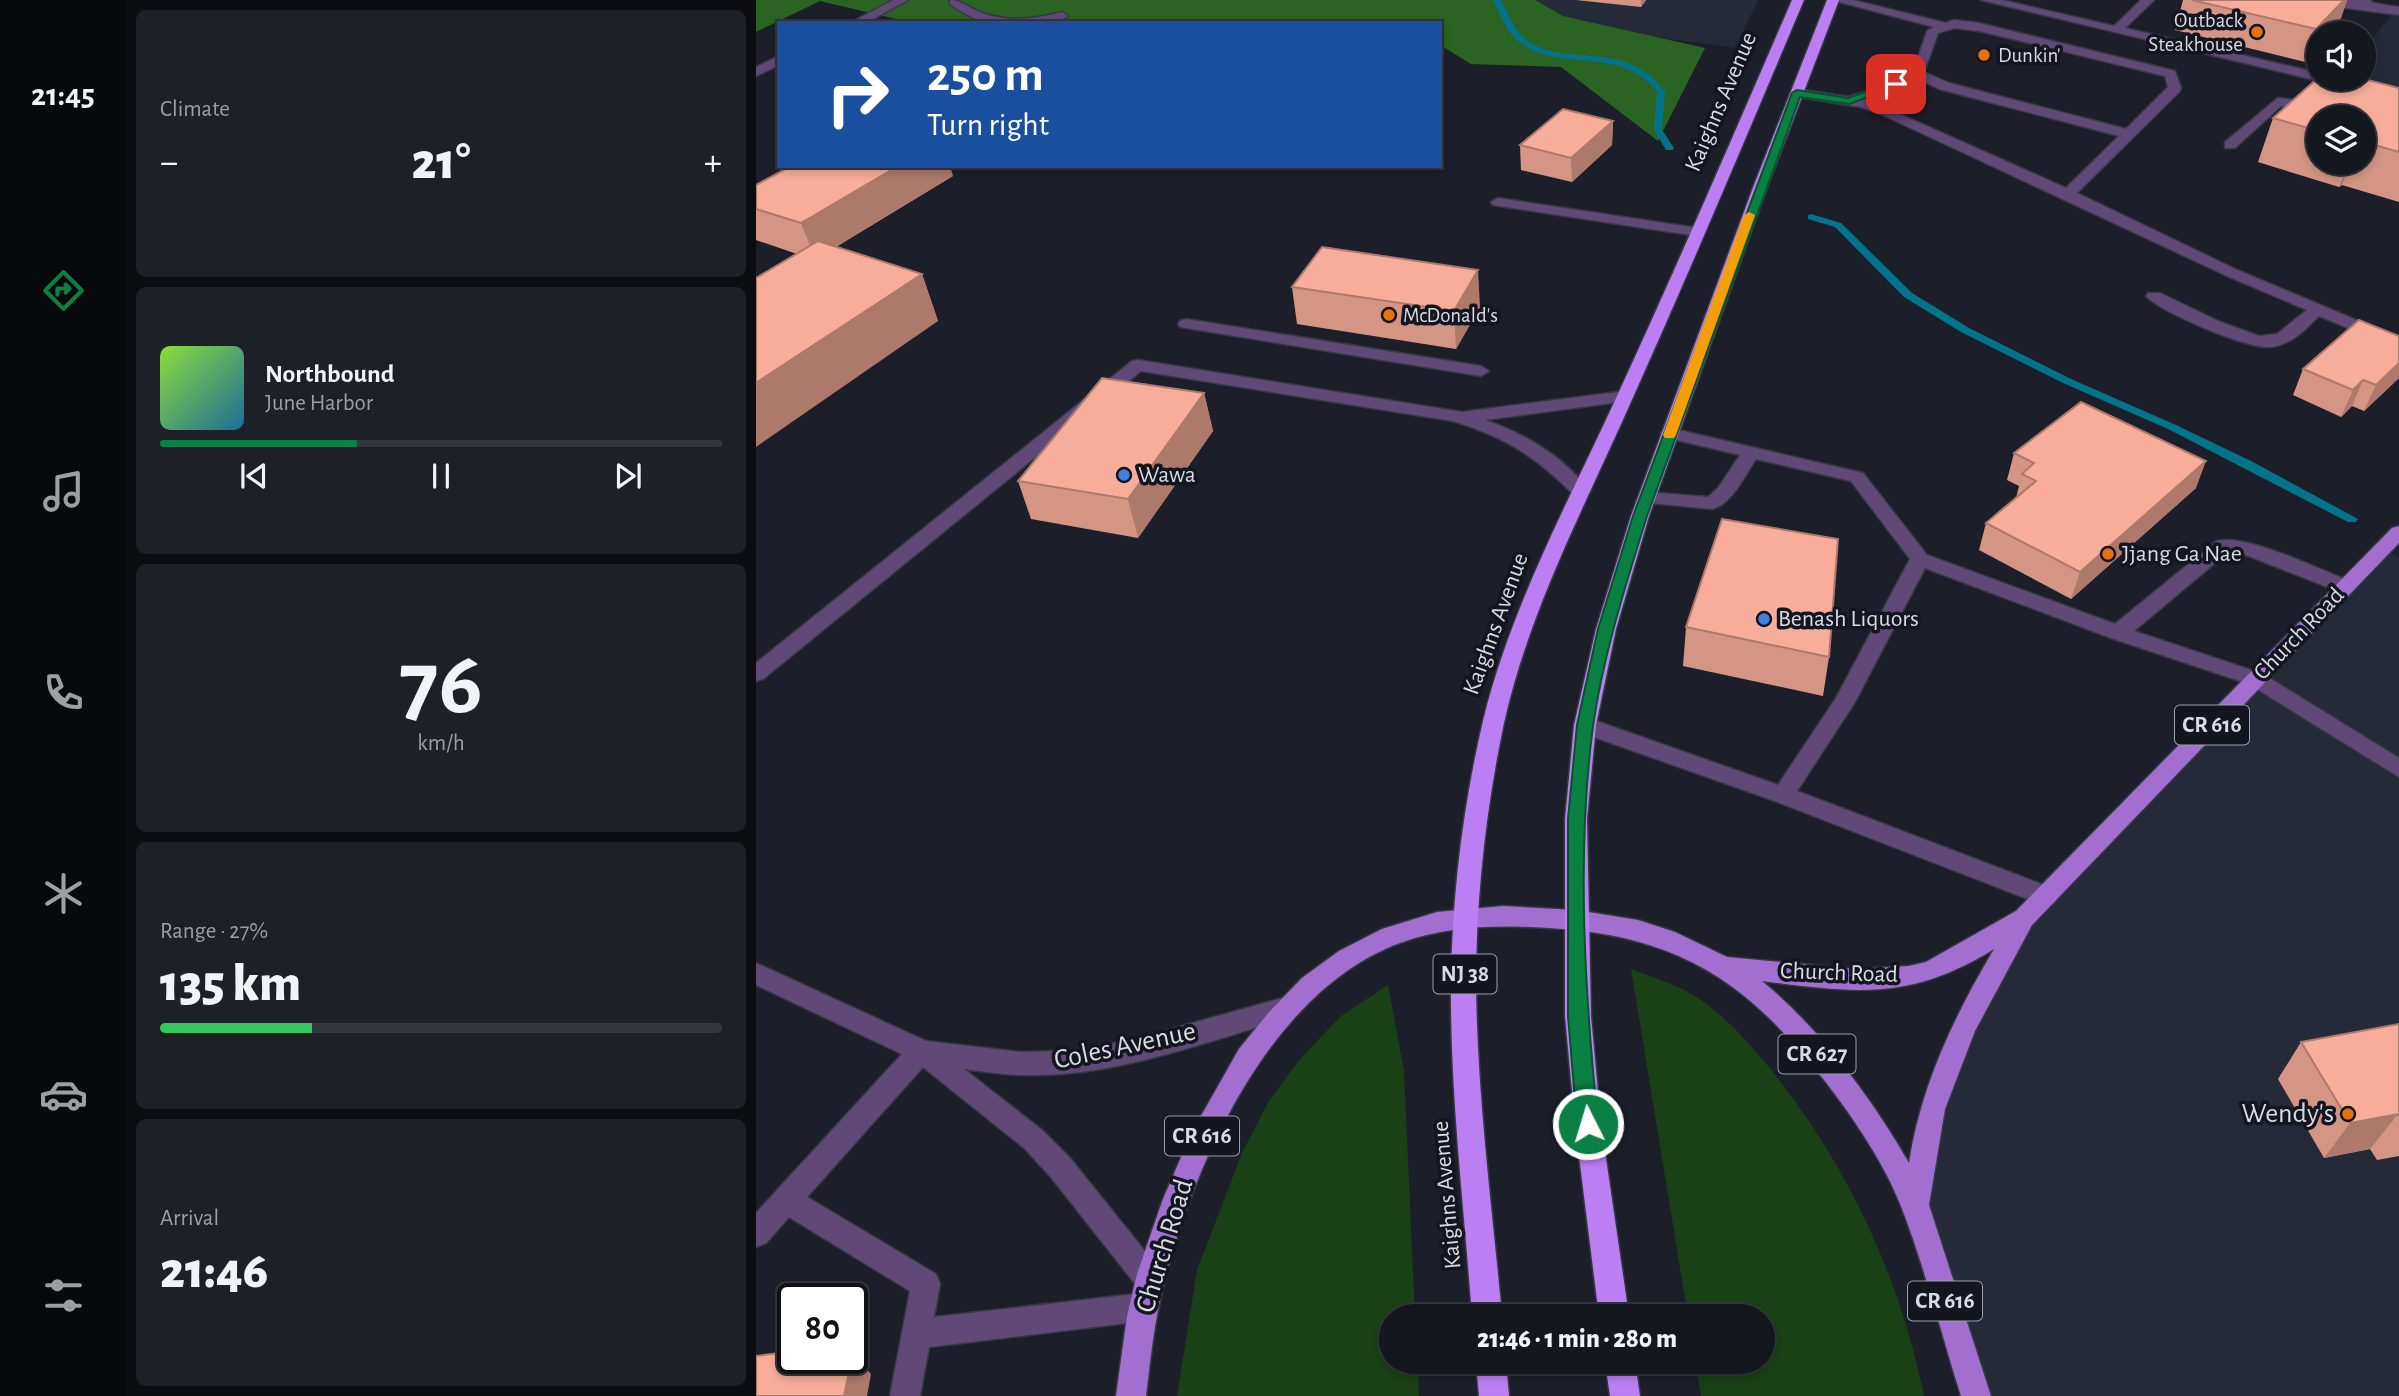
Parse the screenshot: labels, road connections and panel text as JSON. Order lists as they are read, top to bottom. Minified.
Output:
{"streets":{"highway":["Kaighns Avenue","NJ 38"],"main road":["Church Road","CR 616","CR 627"],"street":["Coles Avenue"]},"crossings":[["Kaighns Avenue","Church Road"],["Church Road","Coles Avenue"]],"places":["Outback Steakhouse","Dunkin'","McDonald's","Wawa","Jjang Ga Nae","Benash Liquors","Wendy's"],"page":{"tabs":"21:45","tile":["Climate",["76","km/h"],["Range · 27%","135 km"],["Arrival","21:46"]],"turn":["250 m","Turn right"],"heat":["−","21°","+"],"song":["Northbound","June Harbor"],"limit":"80","trip":"21:46 · 1 min · 280 m"}}
